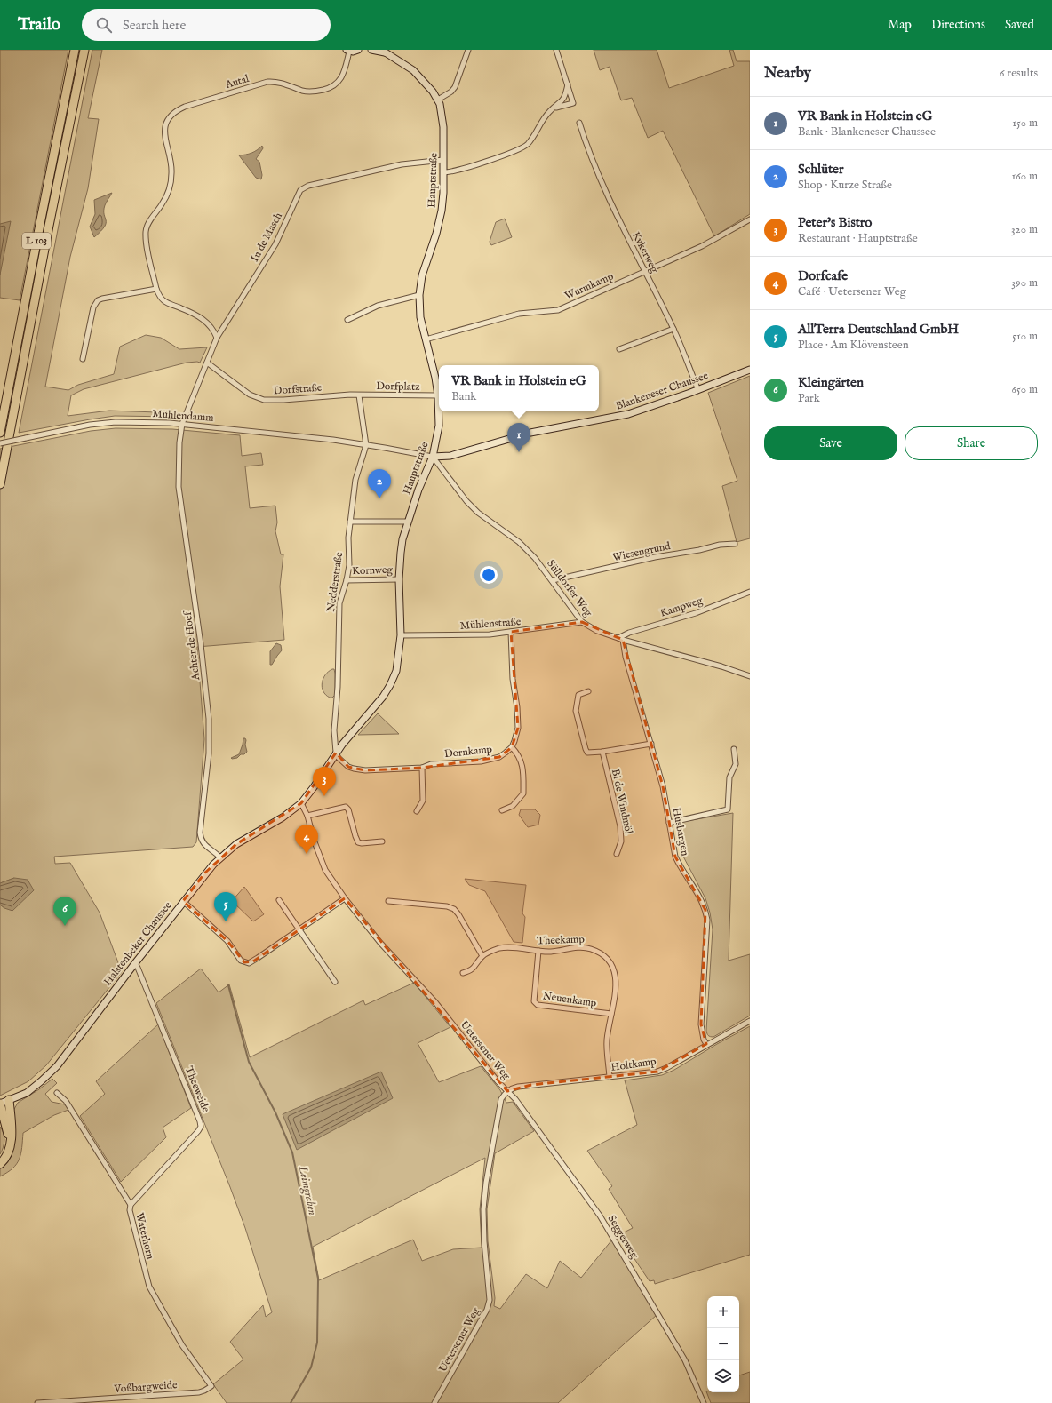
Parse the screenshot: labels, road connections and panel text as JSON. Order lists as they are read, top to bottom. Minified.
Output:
{"streets":{"highway":["L 103"],"main road":["Hauptstraße","Blankeneser Chaussee","Halstenbeker Chaussee"],"street":["Autal","In de Masch","Kykerweg","Wurmkamp","Dorfplatz","Dorfstraße","Mühlendamm","Wiesengrund","Kornweg","Nedderstraße","Sülldorfer Weg","Kampweg","Mühlenstraße","Achter de Hoef","Dornkamp","Bi de Windmöl","Husbargen","Theekamp","Neuenkamp","Uetersener Weg","Holtkamp","Theeweide","Waterhorn","Seggerweg","Voßbargweide"]},"crossings":[["Hauptstraße","In de Masch"],["Hauptstraße","Wurmkamp"],["Hauptstraße","Dorfplatz"],["Hauptstraße","Blankeneser Chaussee"],["Hauptstraße","Mühlendamm"],["Hauptstraße","Kornweg"],["Hauptstraße","Nedderstraße"],["Hauptstraße","Sülldorfer Weg"],["Hauptstraße","Mühlenstraße"],["Hauptstraße","Dornkamp"],["Hauptstraße","Halstenbeker Chaussee"],["Hauptstraße","Uetersener Weg"],["In de Masch","Dorfstraße"],["In de Masch","Mühlendamm"],["In de Masch","Achter de Hoef"],["Kykerweg","Wurmkamp"],["Kykerweg","Blankeneser Chaussee"],["Dorfplatz","Dorfstraße"],["Dorfplatz","Nedderstraße"],["Dorfstraße","Nedderstraße"],["Blankeneser Chaussee","Mühlendamm"],["Blankeneser Chaussee","Sülldorfer Weg"],["Mühlendamm","Nedderstraße"],["Mühlendamm","Sülldorfer Weg"],["Mühlendamm","Achter de Hoef"],["Wiesengrund","Sülldorfer Weg"],["Kornweg","Nedderstraße"],["Nedderstraße","Dornkamp"],["Sülldorfer Weg","Kampweg"],["Sülldorfer Weg","Mühlenstraße"],["Sülldorfer Weg","Husbargen"],["Kampweg","Husbargen"],["Achter de Hoef","Halstenbeker Chaussee"],["Husbargen","Holtkamp"],["Theekamp","Neuenkamp"],["Theekamp","Holtkamp"],["Halstenbeker Chaussee","Uetersener Weg"],["Halstenbeker Chaussee","Theeweide"],["Uetersener Weg","Holtkamp"],["Uetersener Weg","Seggerweg"],["Holtkamp","Seggerweg"],["Theeweide","Waterhorn"],["Waterhorn","Voßbargweide"]],"water":["Leimgraben"],"page":{"header":"Trailo","search":"Search here","nav":["Map","Directions","Saved"],"heading":["Nearby","6 results"],"list":[{"mark":"1","name":"VR Bank in Holstein eG","note":"Bank · Blankeneser Chaussee","value":"150 m"},{"mark":"2","name":"Schlüter","note":"Shop · Kurze Straße","value":"160 m"},{"mark":"3","name":"Peter's Bistro","note":"Restaurant · Hauptstraße","value":"320 m"},{"mark":"4","name":"Dorfcafe","note":"Café · Uetersener Weg","value":"390 m"},{"mark":"5","name":"AllTerra Deutschland GmbH","note":"Place · Am Klövensteen","value":"510 m"},{"mark":"6","name":"Kleingärten","note":"Park","value":"650 m"}],"popup":["VR Bank in Holstein eG","Bank"],"buttons":["Save","Share"],"pins":["1","2","3","4","5","6"],"map_buttons":["+","−"]}}
